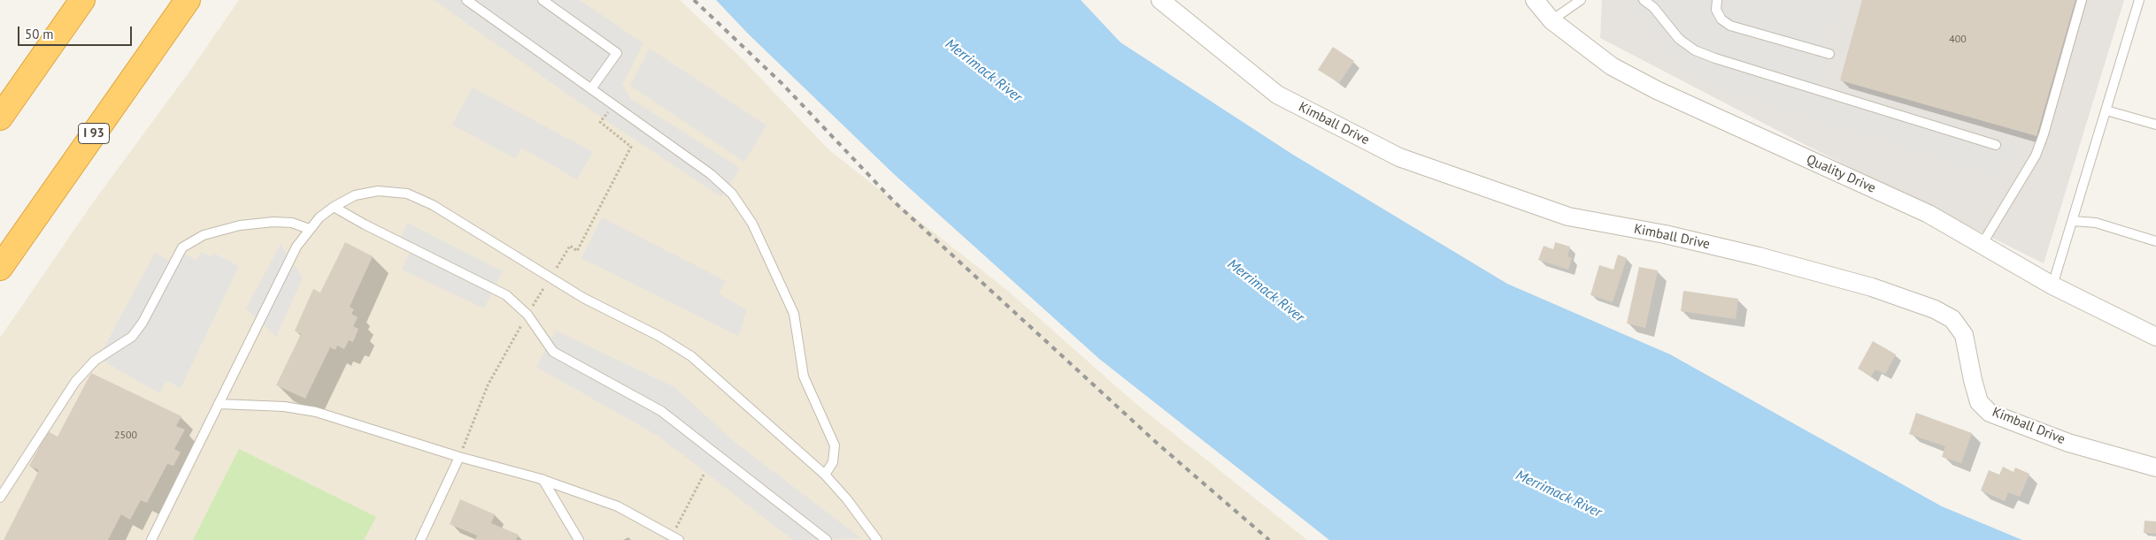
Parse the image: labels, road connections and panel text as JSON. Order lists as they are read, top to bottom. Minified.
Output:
{"streets":{"highway":["I 93"],"street":["Kimball Drive","Quality Drive"]},"water":["Merrimack River"],"house_numbers":["400","2500"],"scale_bar":"50 m"}
